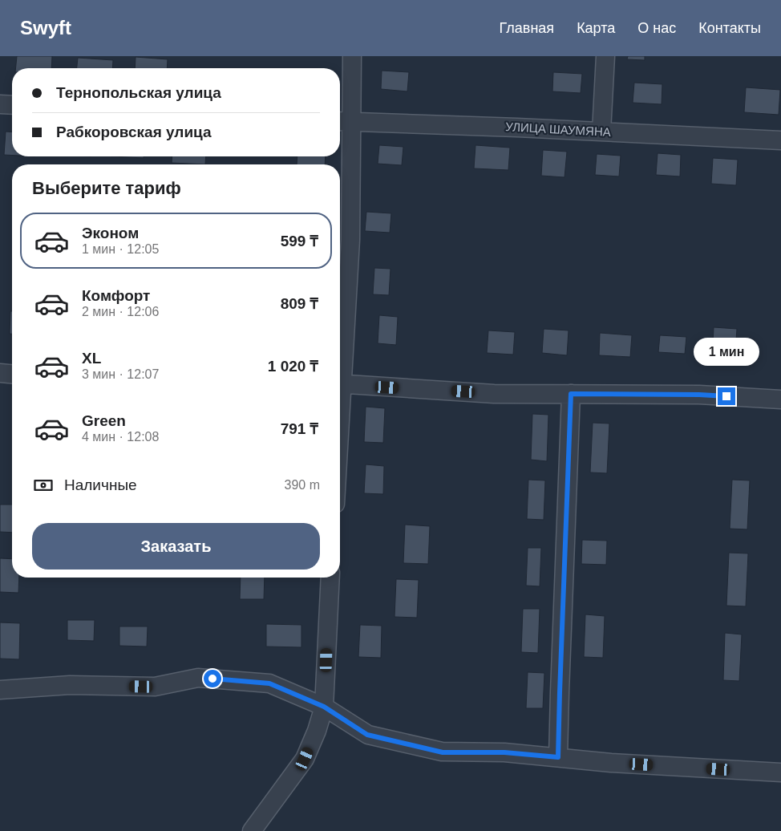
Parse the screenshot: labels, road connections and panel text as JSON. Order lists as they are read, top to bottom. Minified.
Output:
{"streets":{"street":["УЛИЦА ШАУМЯНА"]},"page":{"header":"Swyft","nav":["Главная","Карта","О нас","Контакты"],"banner":["Тернопольская улица","Рабкоровская улица"],"heading":"Выберите тариф","list":[{"name":"Эконом","note":"1 мин · 12:05","value":"599 ₸"},{"name":"Комфорт","note":"2 мин · 12:06","value":"809 ₸"},{"name":"XL","note":"3 мин · 12:07","value":"1 020 ₸"},{"name":"Green","note":"4 мин · 12:08","value":"791 ₸"}],"bubble":"1 мин","pay":["Наличные","390 m"],"buttons":"Заказать"}}
